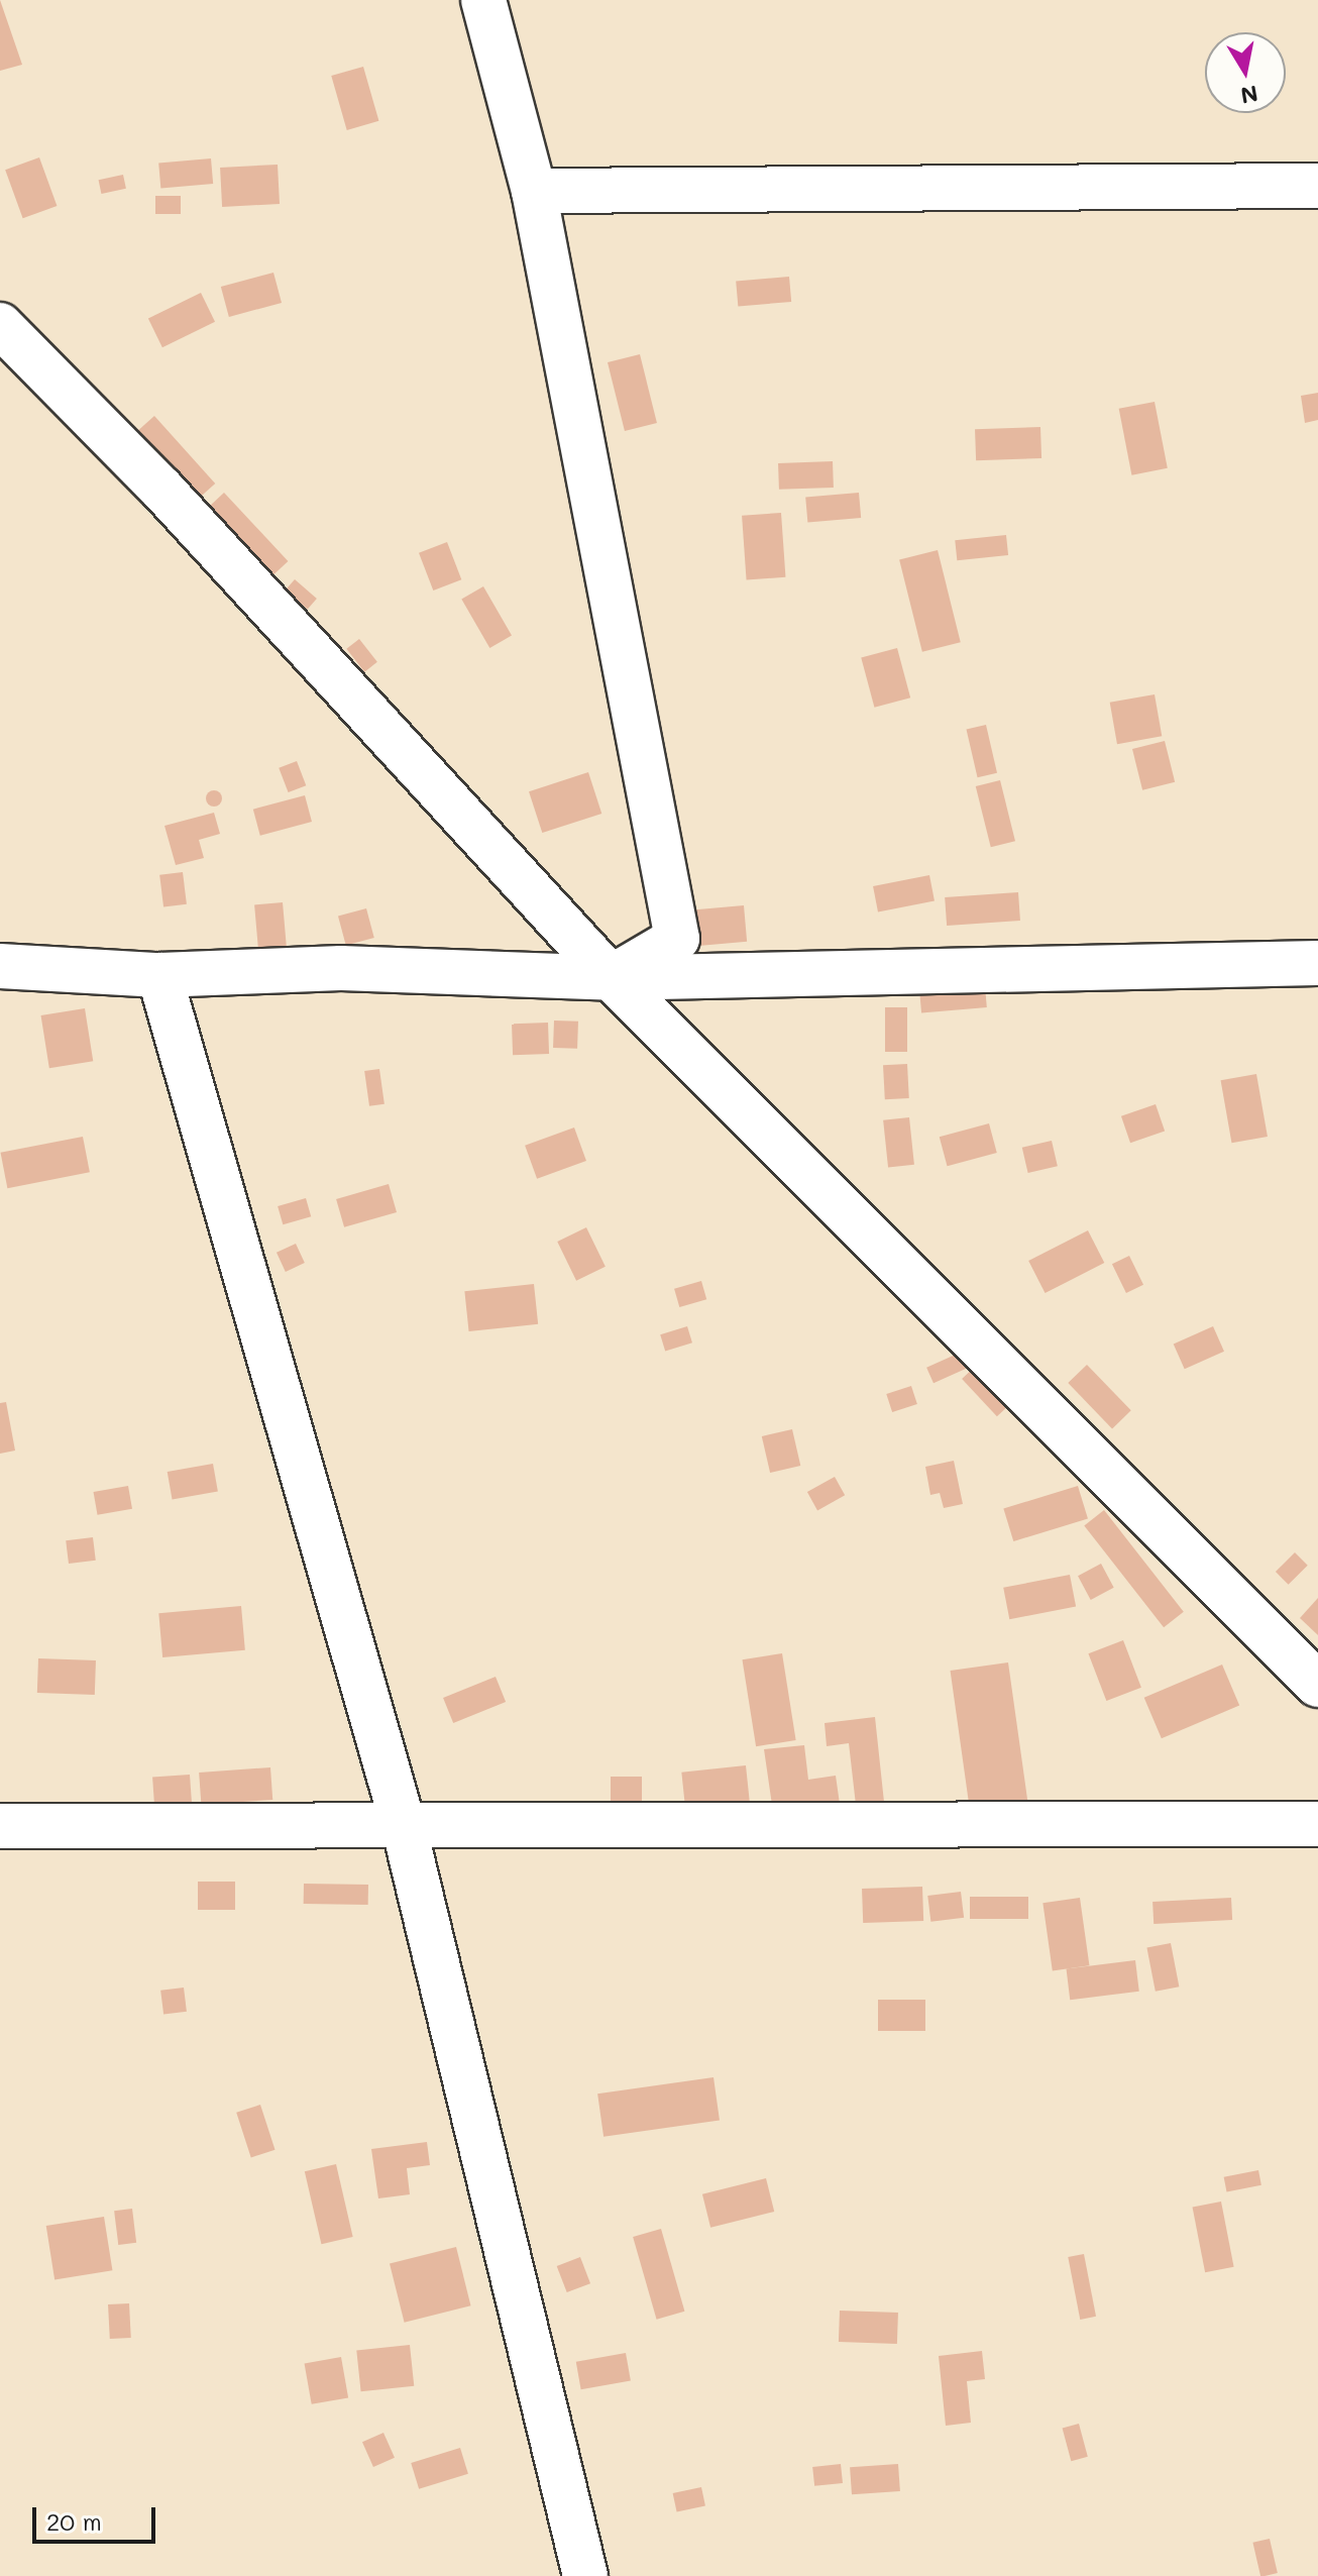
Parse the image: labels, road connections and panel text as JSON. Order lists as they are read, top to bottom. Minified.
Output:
{"scale_bar":"20 m","north":"bottom"}
